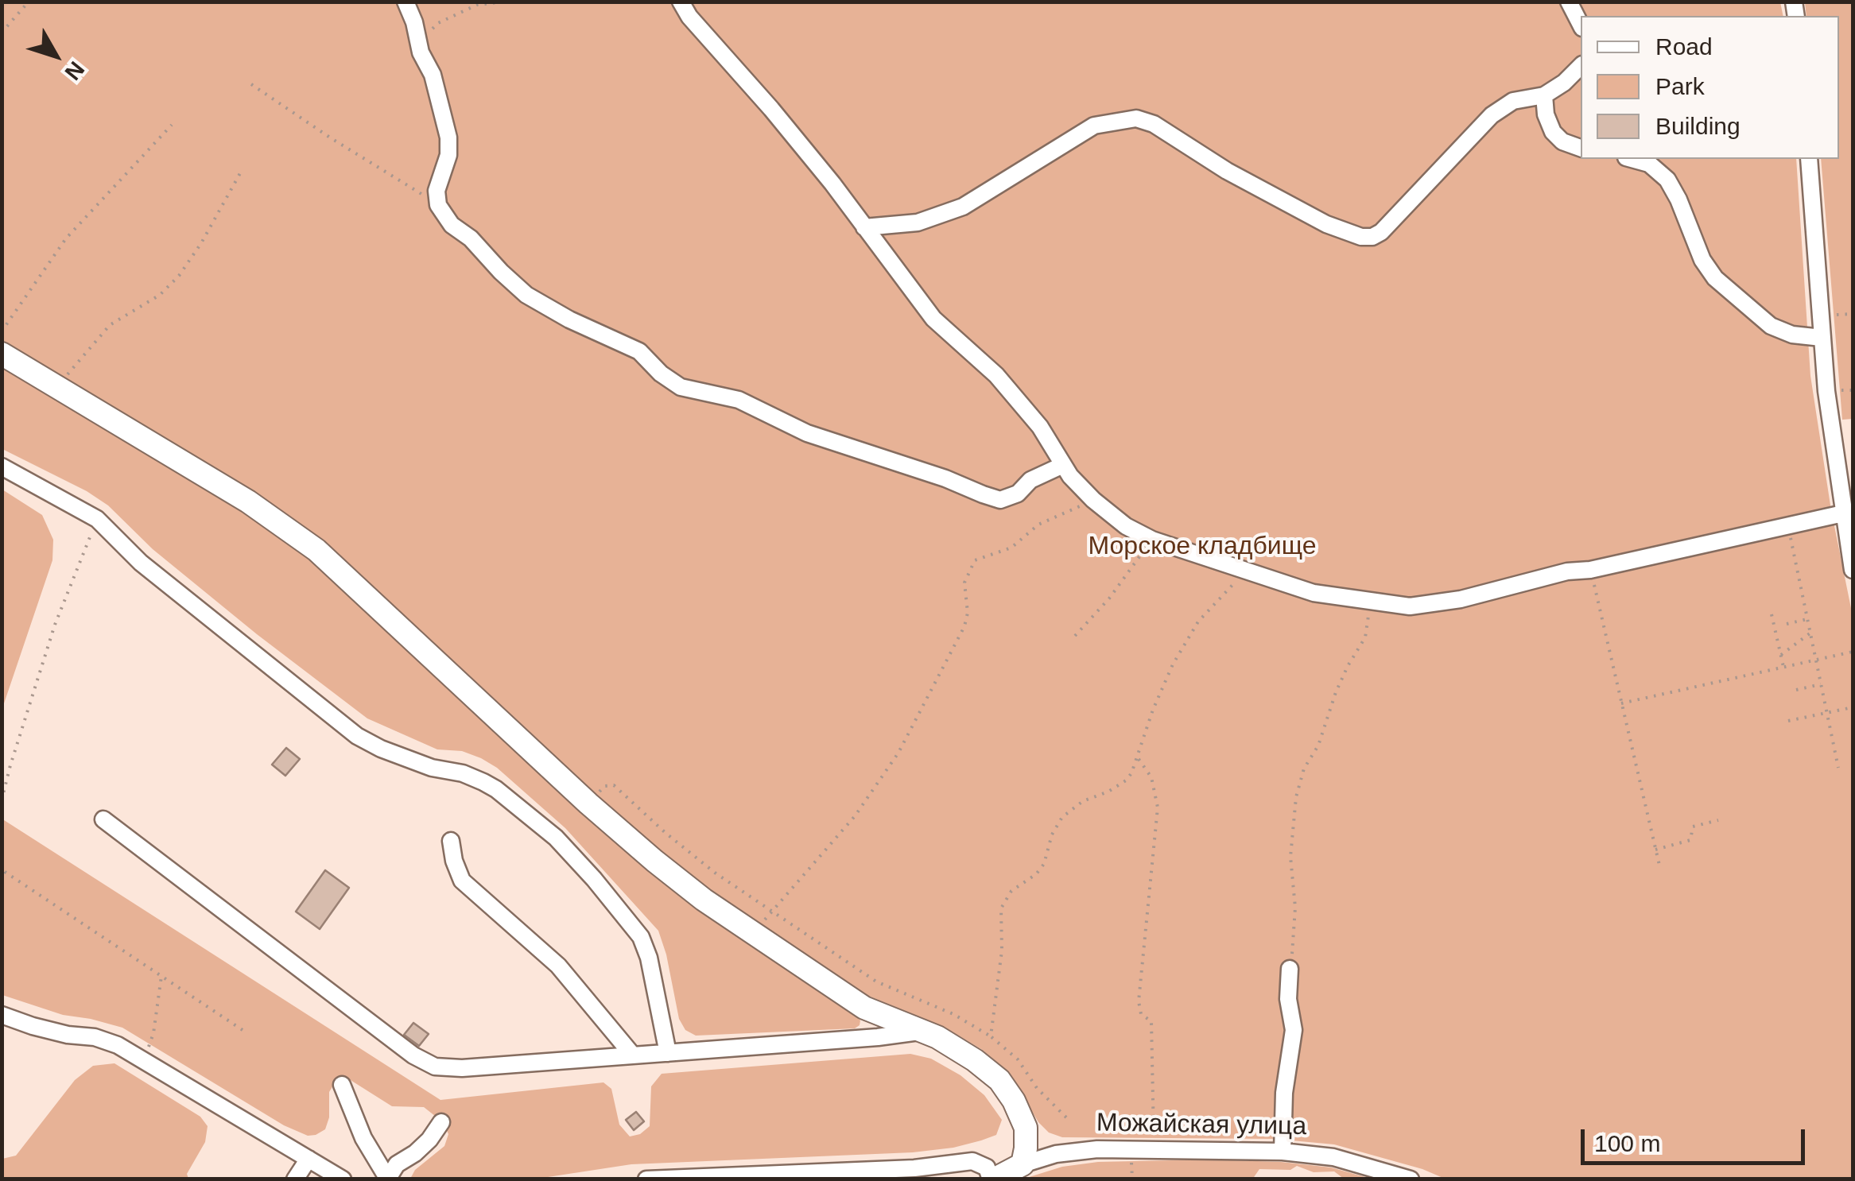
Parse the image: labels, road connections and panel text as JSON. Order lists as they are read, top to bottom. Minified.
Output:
{"streets":{"main road":["Можайская улица"]},"parks":["Морское кладбище"],"legend":["Road","Park","Building"],"scale_bar":"100 m","north":"bottom right"}
